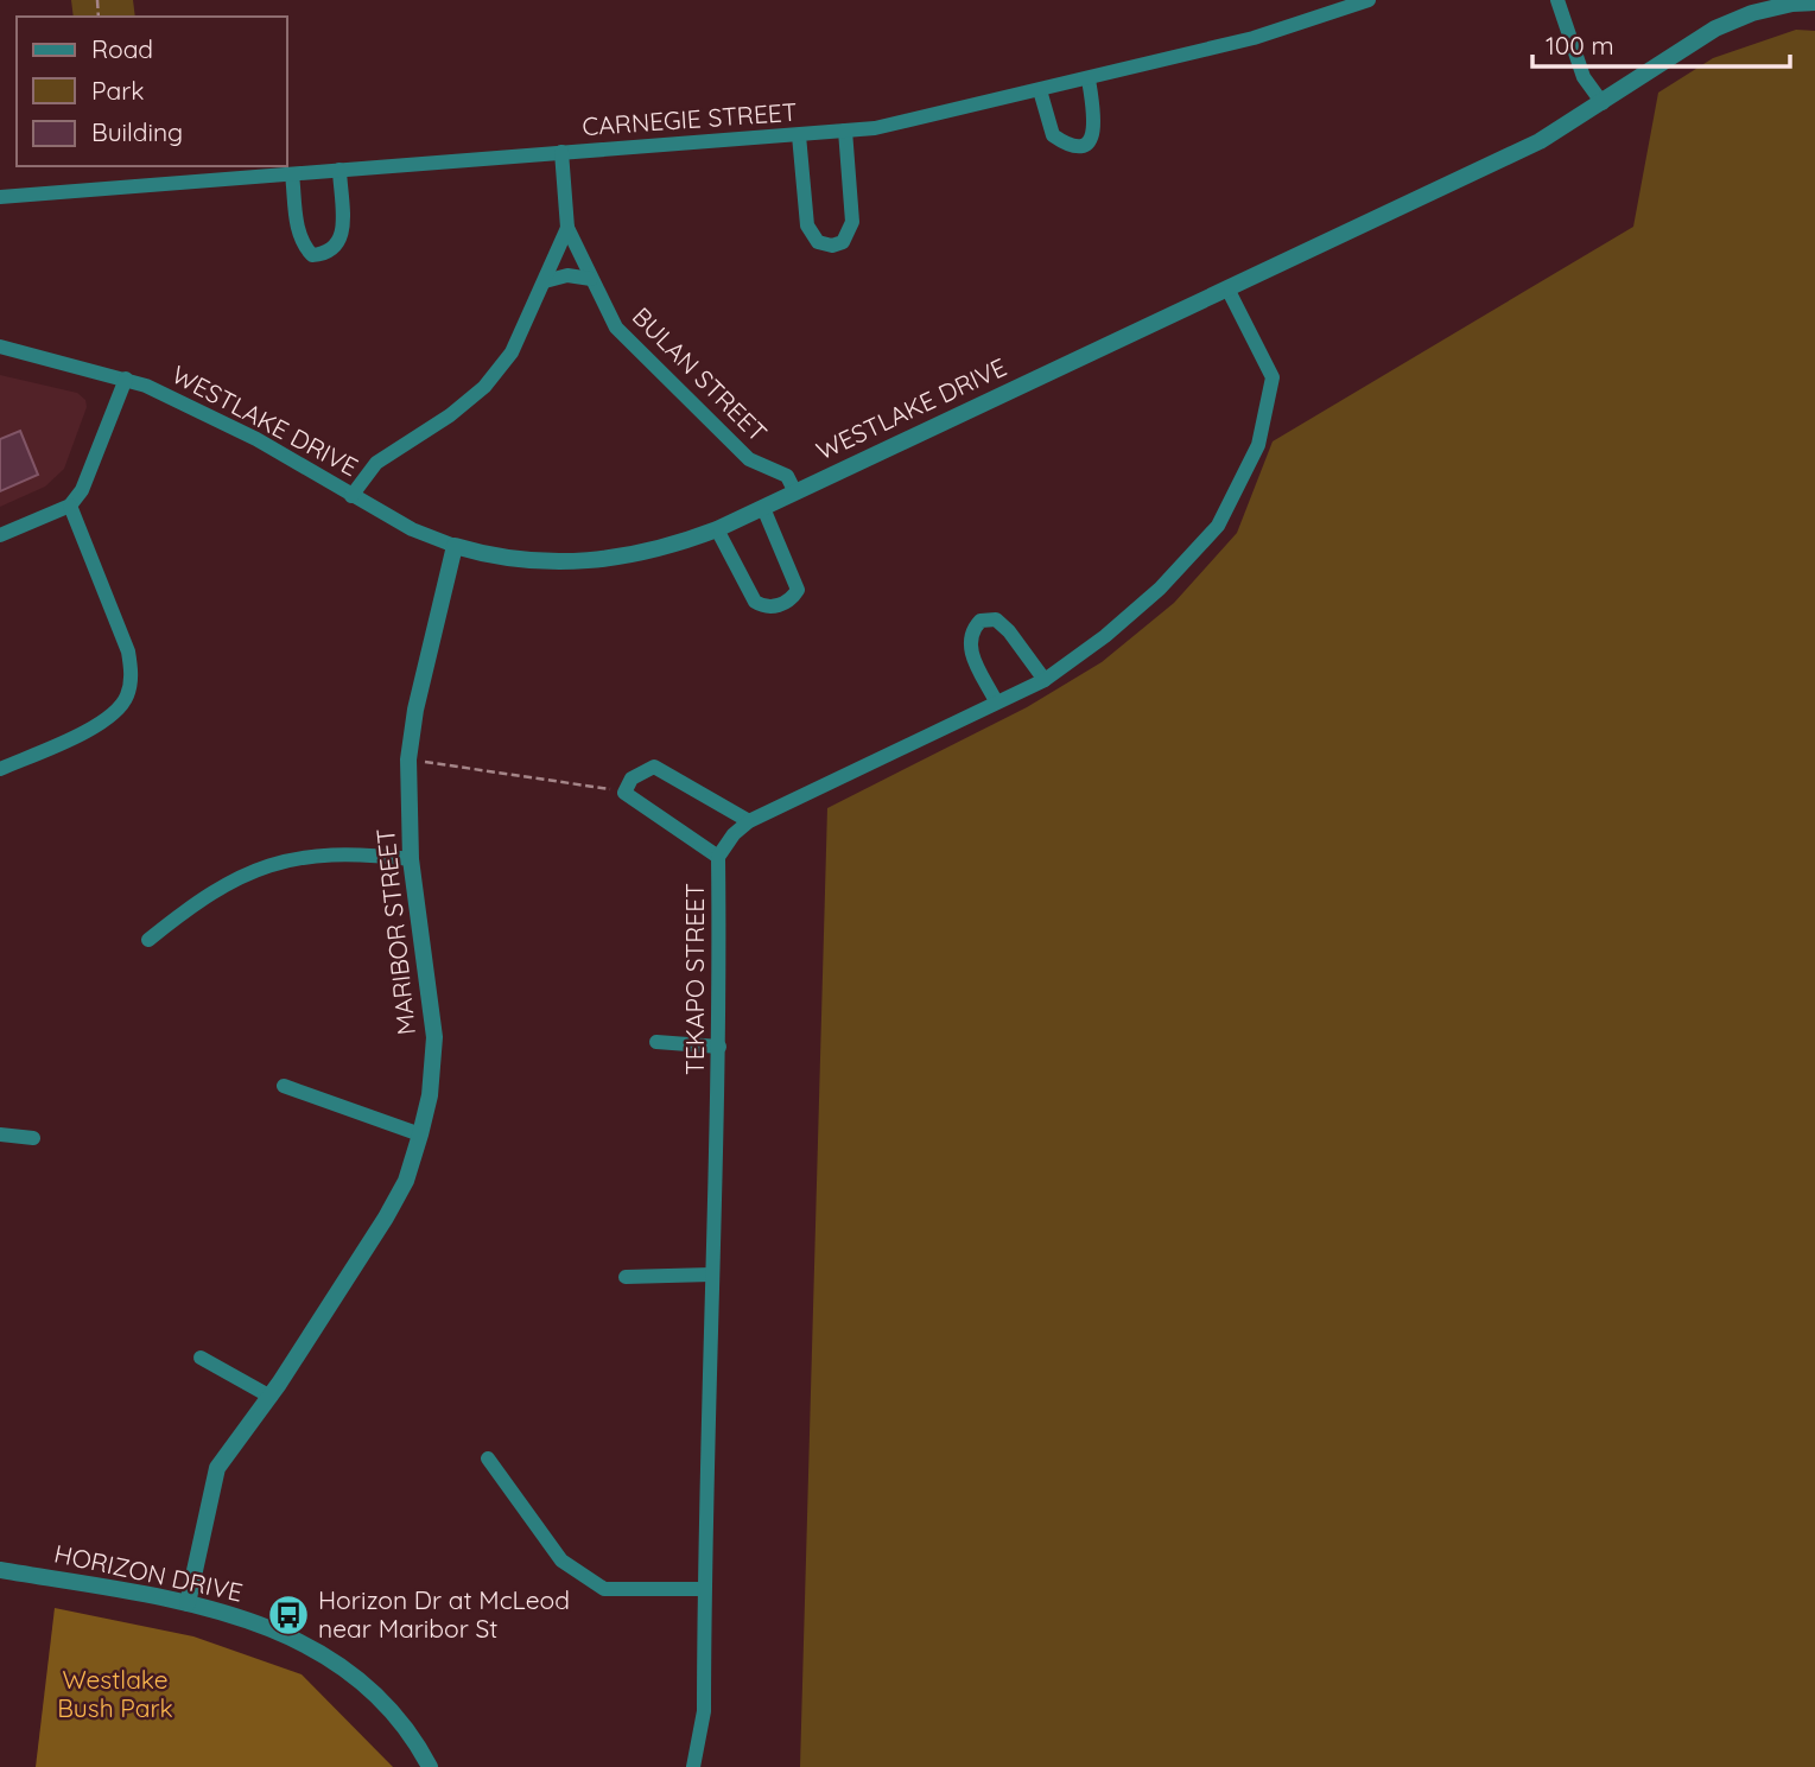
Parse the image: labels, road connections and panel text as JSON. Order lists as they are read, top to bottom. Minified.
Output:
{"streets":{"street":["CARNEGIE STREET","BULAN STREET","WESTLAKE DRIVE","MARIBOR STREET","TEKAPO STREET","HORIZON DRIVE"]},"crossings":[["BULAN STREET","WESTLAKE DRIVE"],["WESTLAKE DRIVE","MARIBOR STREET"],["WESTLAKE DRIVE","TEKAPO STREET"],["MARIBOR STREET","HORIZON DRIVE"]],"parks":["Westlake Bush Park"],"places":{"bus stop":["Horizon Dr at McLeod near Maribor St"]},"legend":["Road","Park","Building"],"scale_bar":"100 m"}
